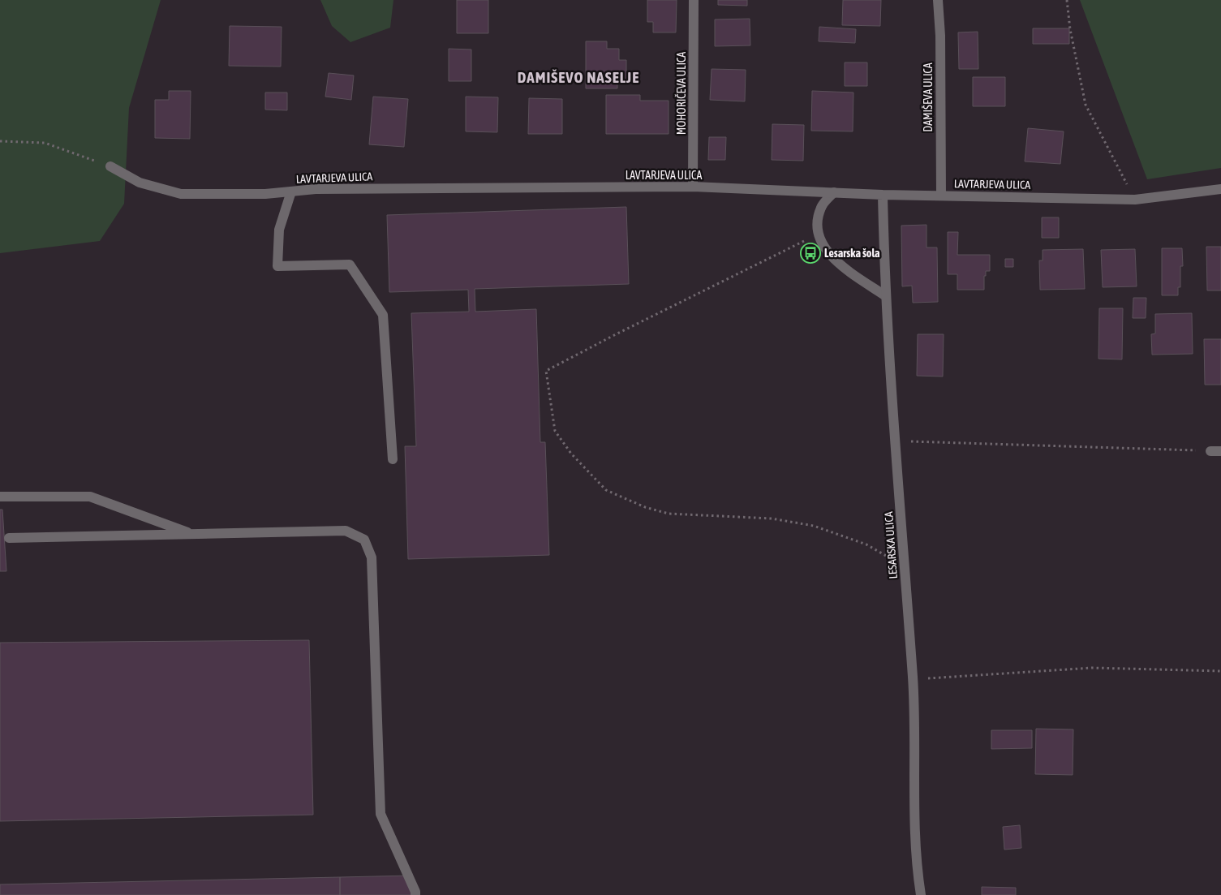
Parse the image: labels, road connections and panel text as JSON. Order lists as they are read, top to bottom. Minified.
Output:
{"streets":{"street":["MOHORIČEVA ULICA","DAMIŠEVA ULICA","LAVTARJEVA ULICA","LESARSKA ULICA"]},"crossings":[["MOHORIČEVA ULICA","LAVTARJEVA ULICA"],["DAMIŠEVA ULICA","LAVTARJEVA ULICA"],["LAVTARJEVA ULICA","LESARSKA ULICA"]],"districts":["DAMIŠEVO NASELJE"],"places":{"bus stop":["Lesarska šola"]}}
